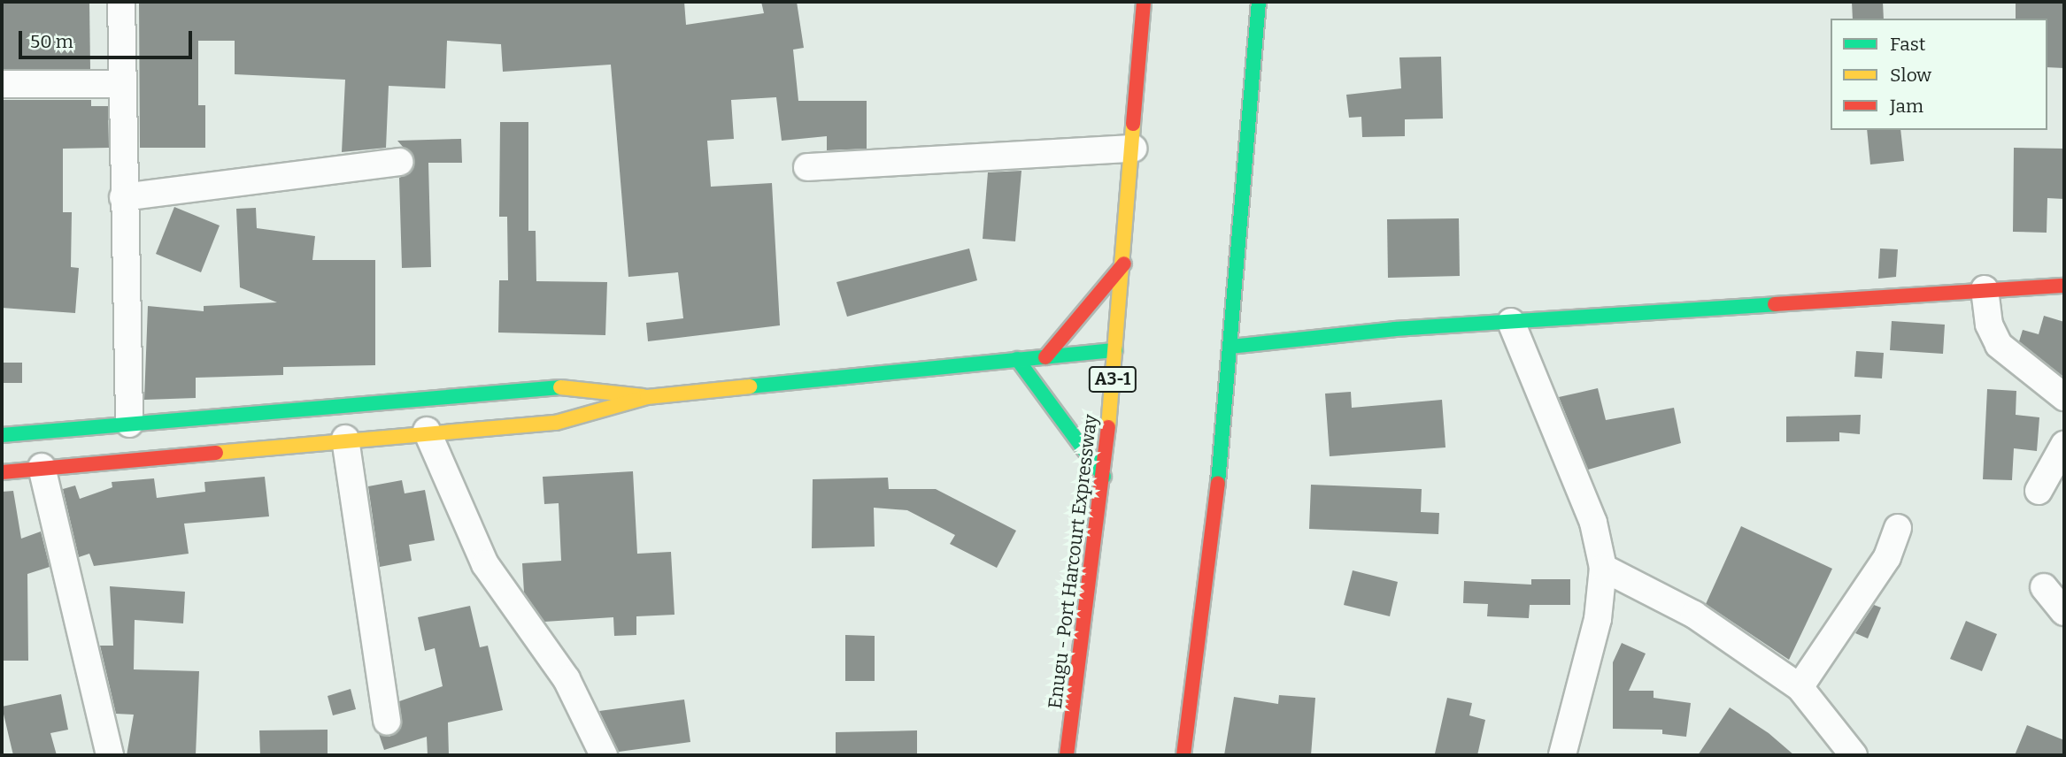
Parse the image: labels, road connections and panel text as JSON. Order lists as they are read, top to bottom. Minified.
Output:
{"streets":{"main road":["A3-1","Enugu - Port Harcourt Expressway"]},"legend":["Fast","Slow","Jam"],"scale_bar":"50 m"}
